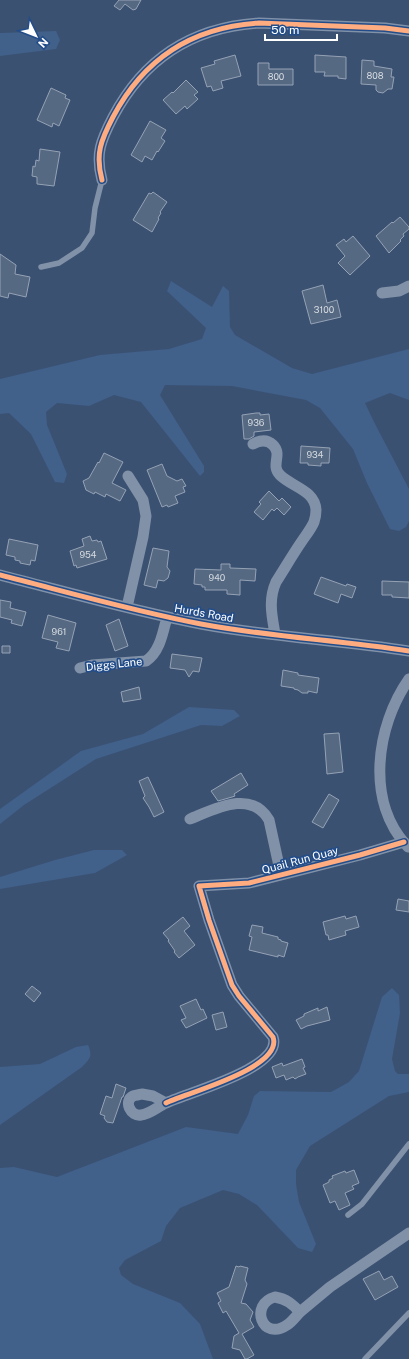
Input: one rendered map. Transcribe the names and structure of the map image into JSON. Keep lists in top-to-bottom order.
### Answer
{
  "streets": {
    "street": ["Hurds Road", "Diggs Lane", "Quail Run Quay"]
  },
  "crossings": [
    ["Hurds Road", "Diggs Lane"]
  ],
  "house_numbers": [
    "808",
    "800",
    "3100",
    "936",
    "934",
    "954",
    "940",
    "961"
  ],
  "scale_bar": "50 m",
  "north": "bottom right"
}
